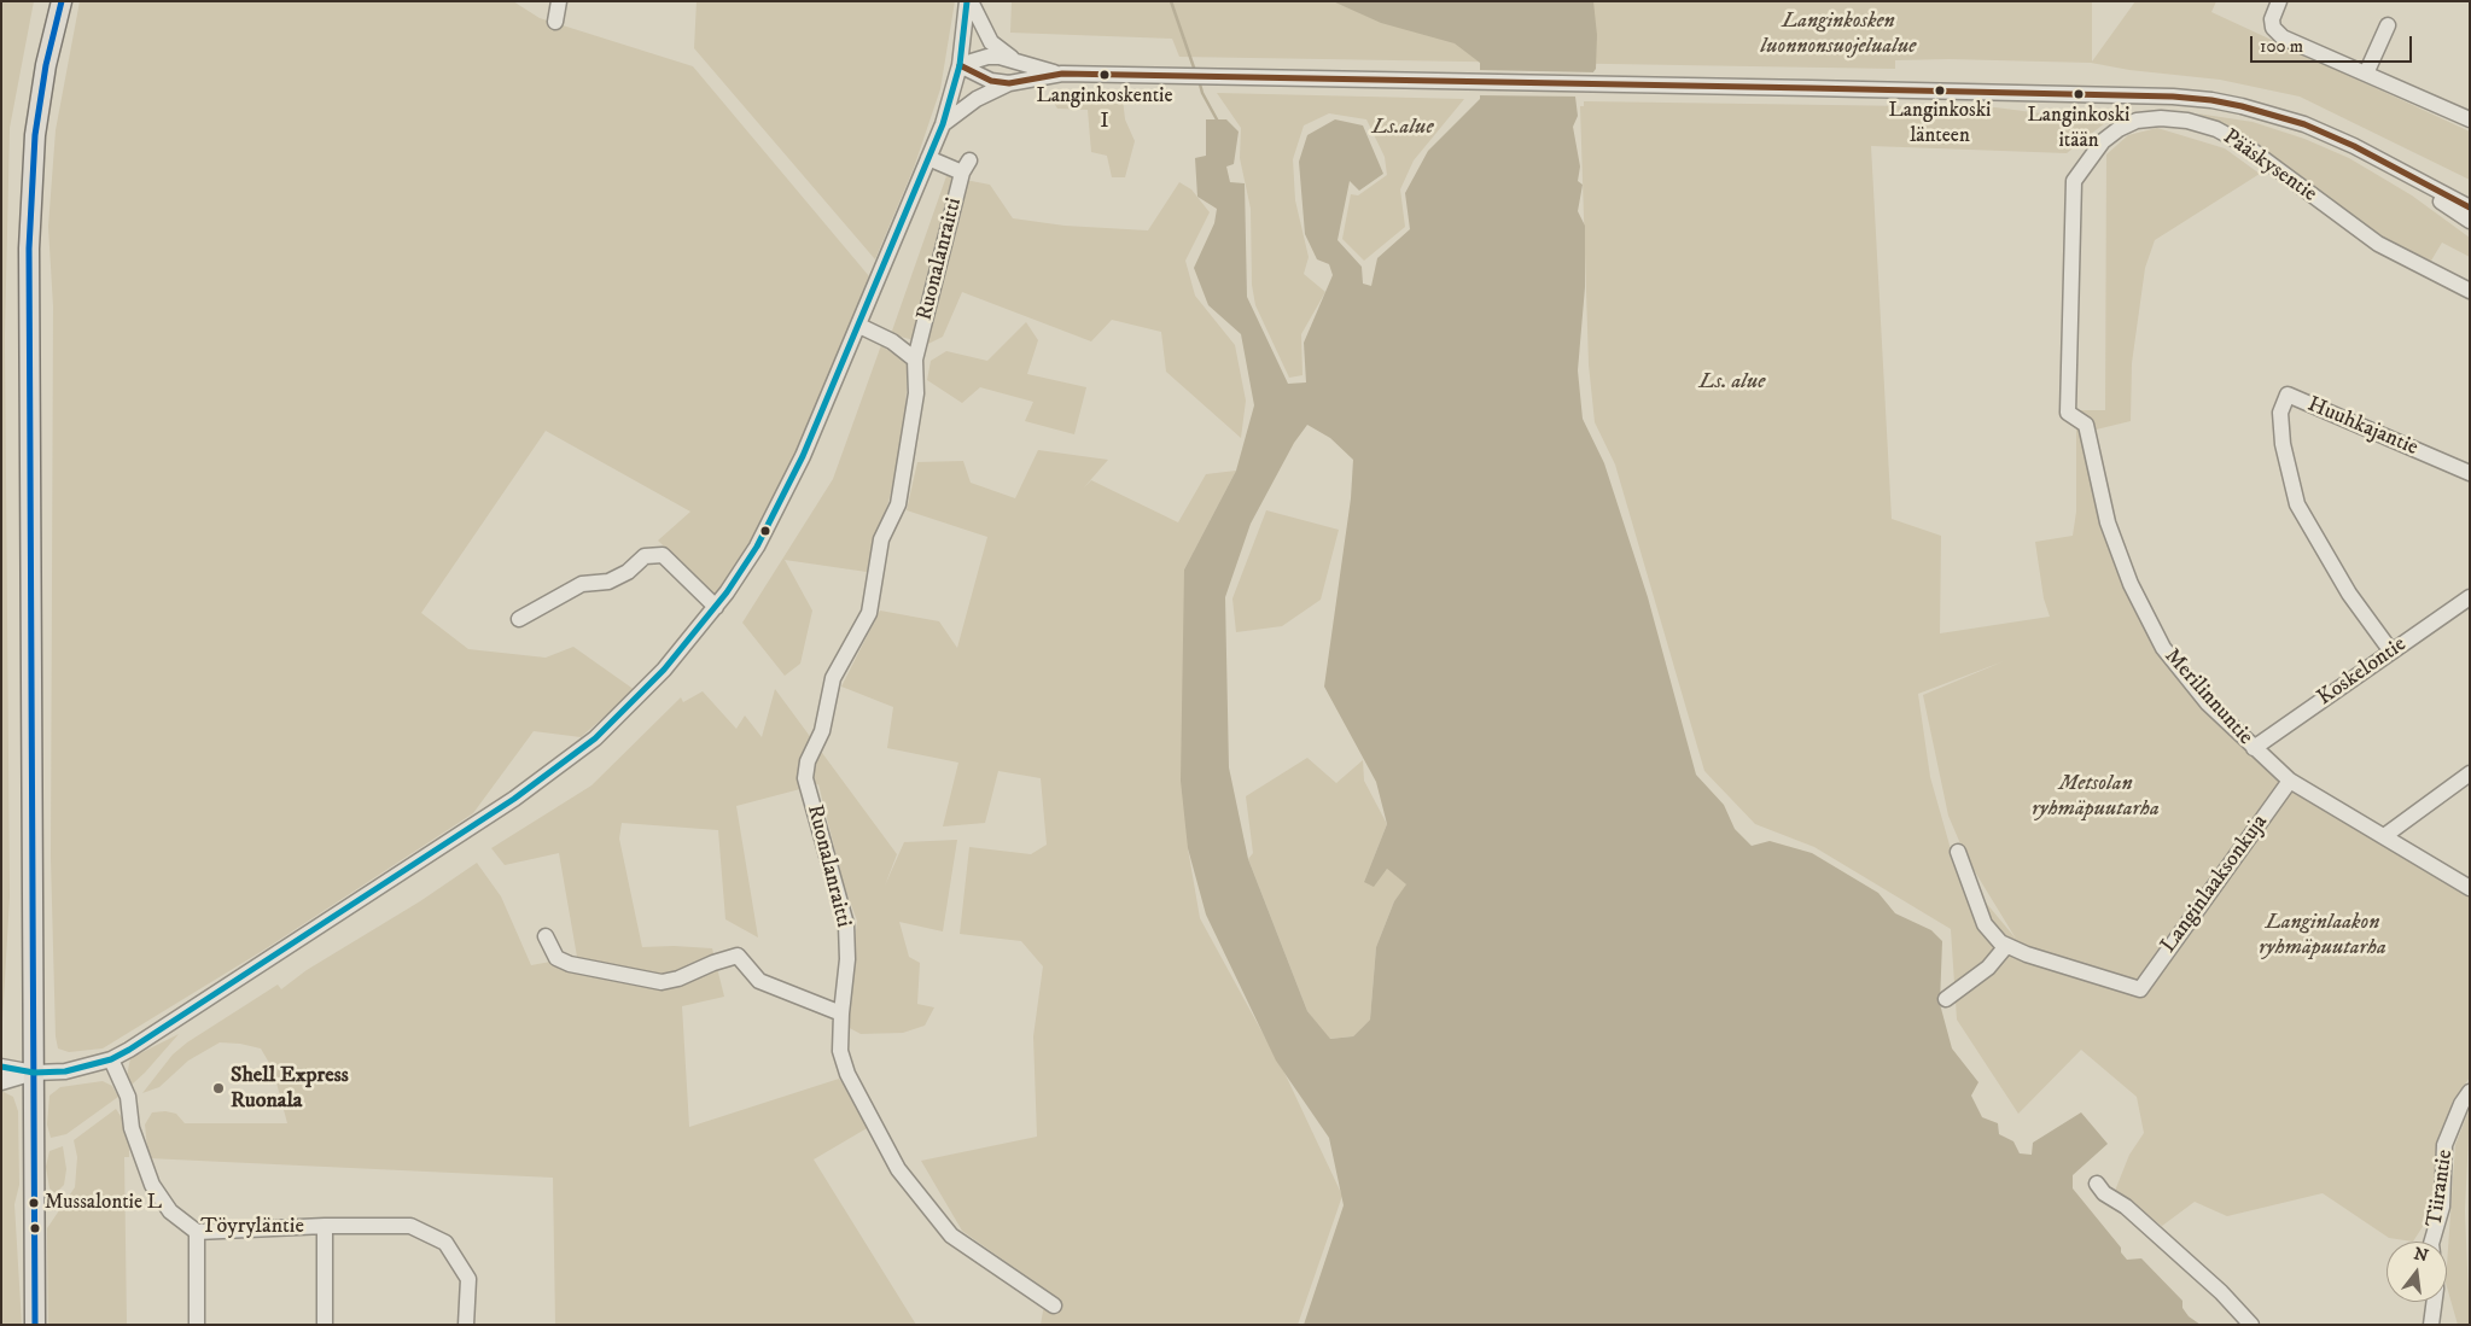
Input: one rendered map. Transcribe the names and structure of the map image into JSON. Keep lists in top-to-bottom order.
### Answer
{
  "streets": {
    "street": [
      "Pääskysentie",
      "Ruonalanraitti",
      "Huuhkajantie",
      "Koskelontie",
      "Merilinnuntie",
      "Langinlaaksonkuja",
      "Tiirantie",
      "Töyryläntie"
    ]
  },
  "crossings": [
    ["Pääskysentie", "Merilinnuntie"],
    ["Huuhkajantie", "Koskelontie"],
    ["Koskelontie", "Merilinnuntie"],
    ["Merilinnuntie", "Langinlaaksonkuja"]
  ],
  "parks": [
    "Langinkosken luonnonsuojelualue",
    "Ls.alue",
    "Ls. alue",
    "Metsolan ryhmäpuutarha",
    "Langinlaakon ryhmäpuutarha"
  ],
  "places": [
    "Langinkoskentie I",
    "Langinkoski länteen",
    "Langinkoski itään",
    "Shell Express Ruonala",
    "Mussalontie L"
  ],
  "scale_bar": "100 m",
  "north": "top"
}
